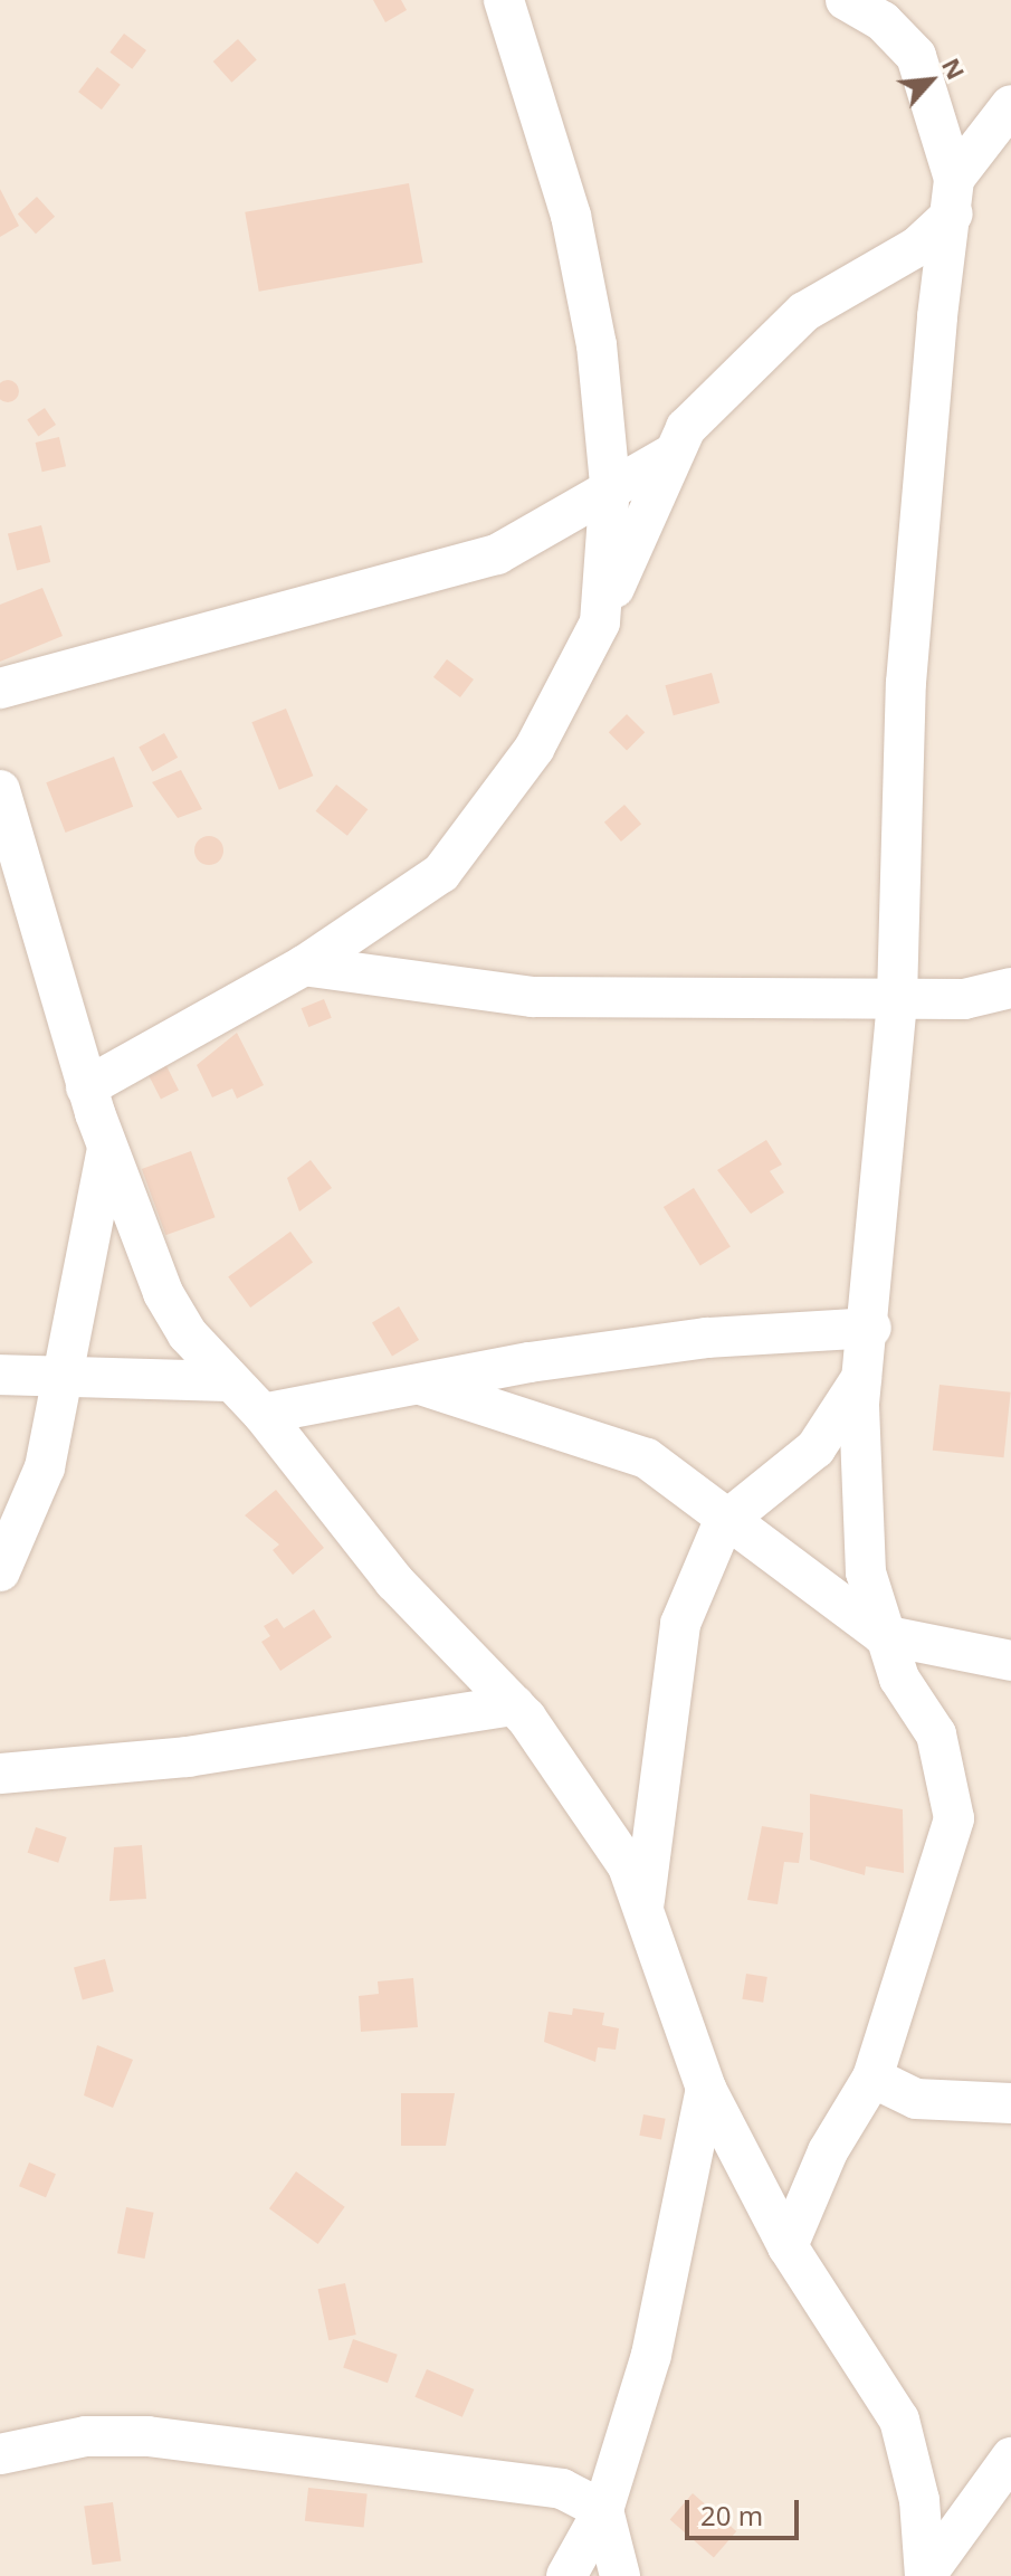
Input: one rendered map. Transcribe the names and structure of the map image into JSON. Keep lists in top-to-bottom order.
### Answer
{
  "scale_bar": "20 m",
  "north": "top right"
}
